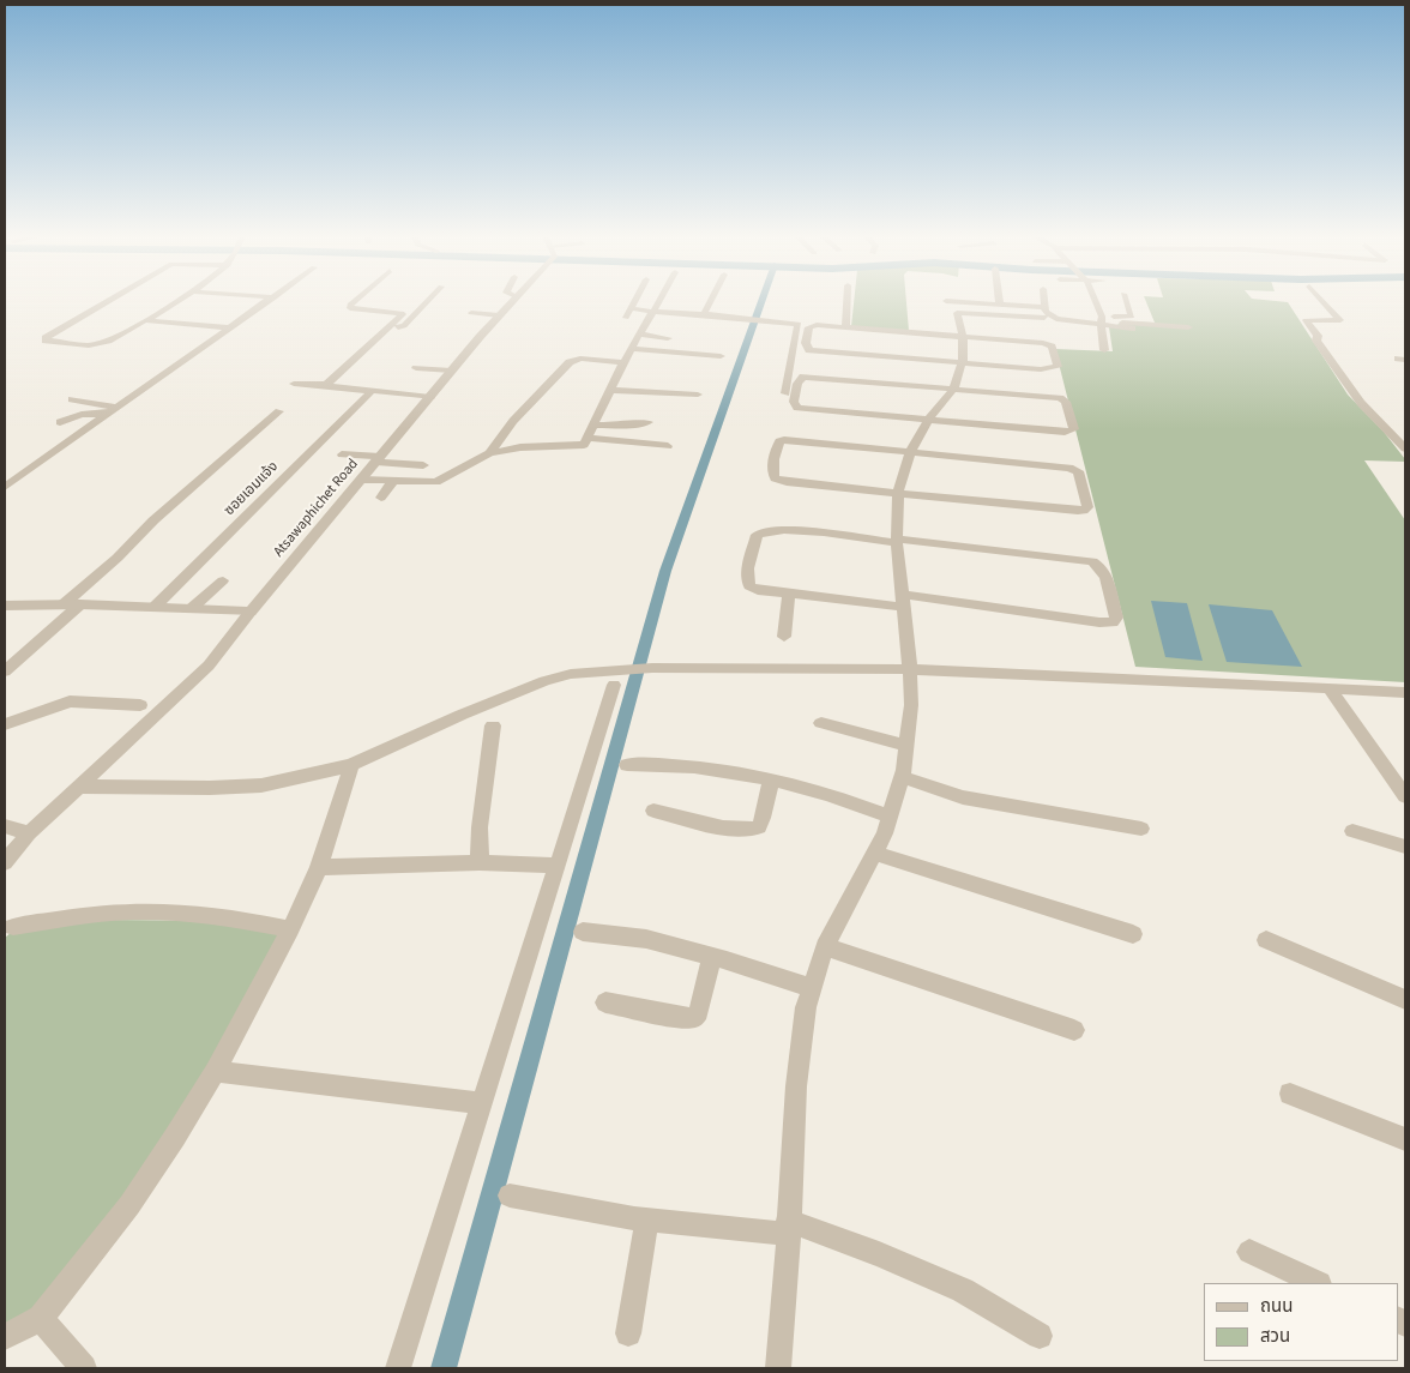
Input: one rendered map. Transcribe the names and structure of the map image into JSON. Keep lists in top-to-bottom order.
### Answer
{
  "streets": {
    "street": ["ซอยเอมแจ้ง", "Atsawaphichet Road"]
  },
  "legend": ["ถนน", "สวน"]
}
